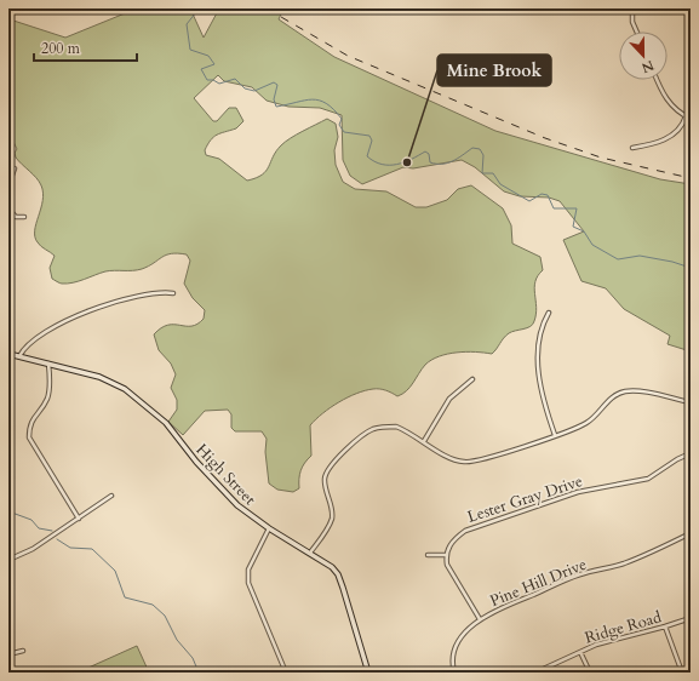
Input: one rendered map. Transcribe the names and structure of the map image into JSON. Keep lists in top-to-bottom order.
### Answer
{
  "streets": {
    "street": [
      "High Street",
      "Lester Gray Drive",
      "Pine Hill Drive",
      "Ridge Road"
    ]
  },
  "places": ["Mine Brook"],
  "scale_bar": "200 m",
  "north": "bottom"
}
